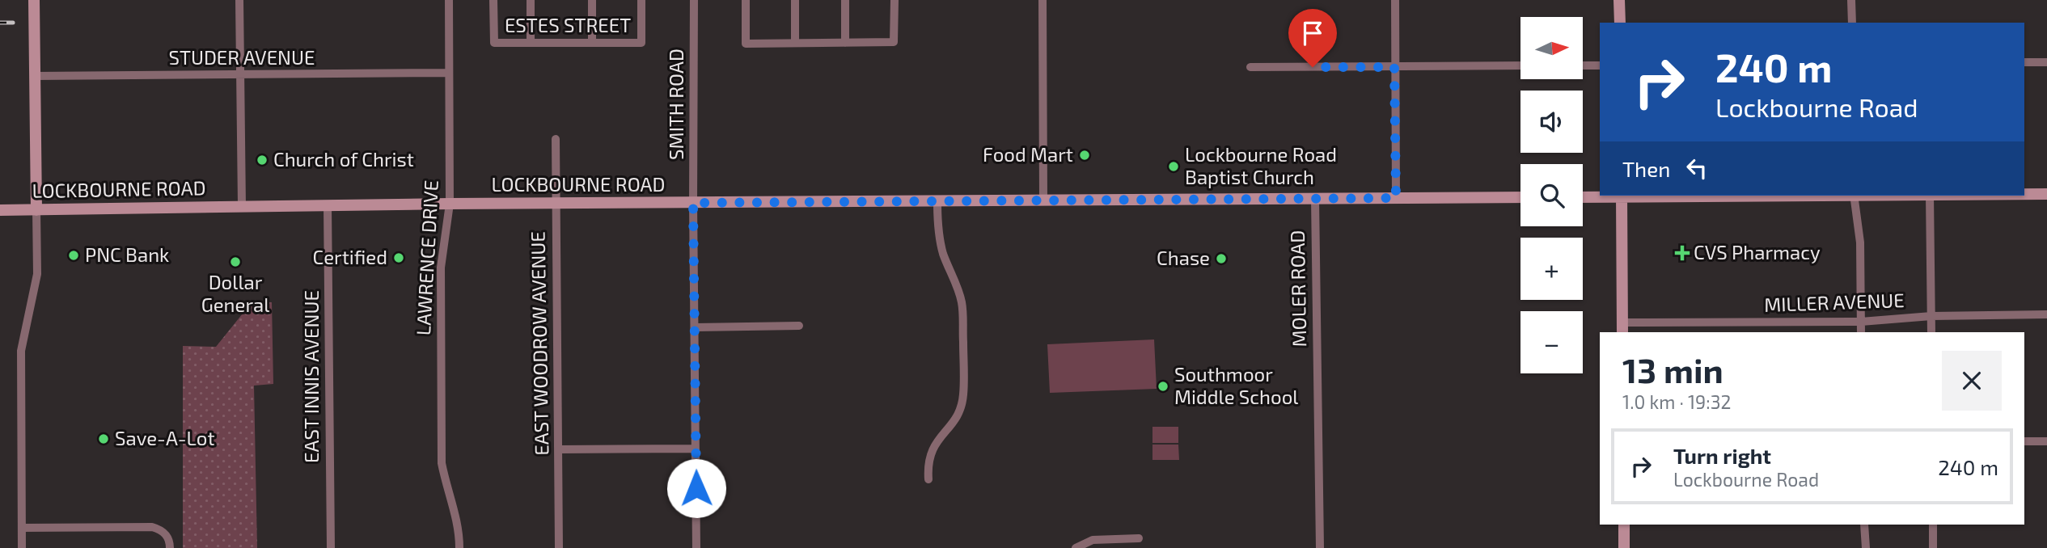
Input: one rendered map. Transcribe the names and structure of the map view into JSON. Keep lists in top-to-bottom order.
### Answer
{
  "streets": {
    "main road": ["LOCKBOURNE ROAD"],
    "street": [
      "ESTES STREET",
      "STUDER AVENUE",
      "SMITH ROAD",
      "LAWRENCE DRIVE",
      "MOLER ROAD",
      "MILLER AVENUE",
      "EAST WOODROW AVENUE",
      "EAST INNIS AVENUE"
    ]
  },
  "crossings": [
    ["STUDER AVENUE", "LAWRENCE DRIVE"],
    ["SMITH ROAD", "LOCKBOURNE ROAD"],
    ["LOCKBOURNE ROAD", "LAWRENCE DRIVE"],
    ["LOCKBOURNE ROAD", "MOLER ROAD"],
    ["LOCKBOURNE ROAD", "EAST WOODROW AVENUE"],
    ["LOCKBOURNE ROAD", "EAST INNIS AVENUE"]
  ],
  "places": {
    "other": [
      "Food Mart",
      "Church of Christ",
      "Lockbourne Road Baptist Church",
      "PNC Bank",
      "Certified",
      "Chase",
      "Dollar General",
      "Southmoor Middle School",
      "Save-A-Lot"
    ],
    "health": ["CVS Pharmacy"]
  },
  "north": "right",
  "page": {
    "map_buttons": ["+", "−"],
    "turn": ["240 m", "Lockbourne Road"],
    "then": "Then",
    "heading": ["13 min", "1.0 km · 19:32"],
    "list": [
      {
        "name": "Turn right",
        "note": "Lockbourne Road",
        "value": "240 m"
      }
    ]
  }
}
